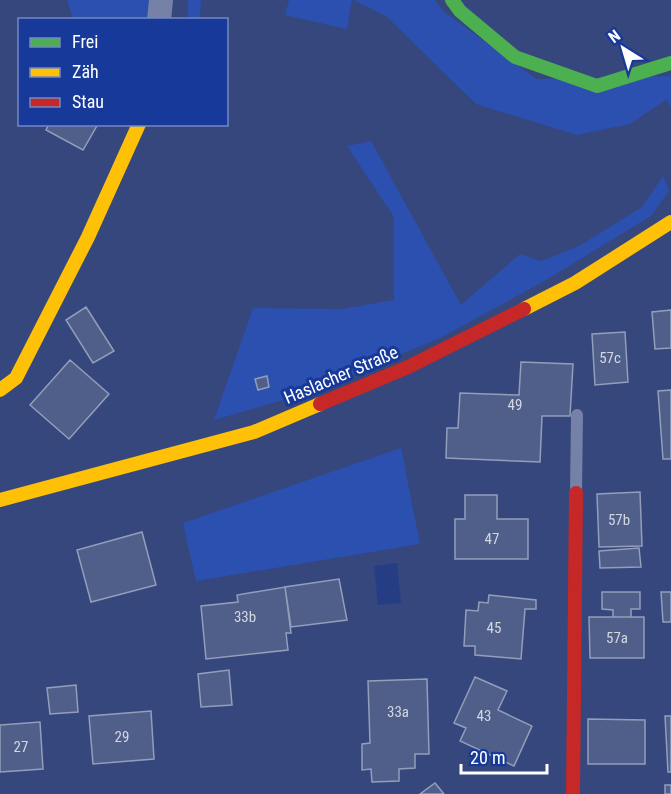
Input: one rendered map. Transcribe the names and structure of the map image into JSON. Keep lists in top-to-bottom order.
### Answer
{
  "streets": {
    "street": ["Haslacher Straße"]
  },
  "house_numbers": [
    "57c",
    "49",
    "57b",
    "47",
    "33b",
    "45",
    "57a",
    "33a",
    "43",
    "29",
    "27"
  ],
  "legend": ["Frei", "Zäh", "Stau"],
  "scale_bar": "20 m",
  "north": "top left"
}
